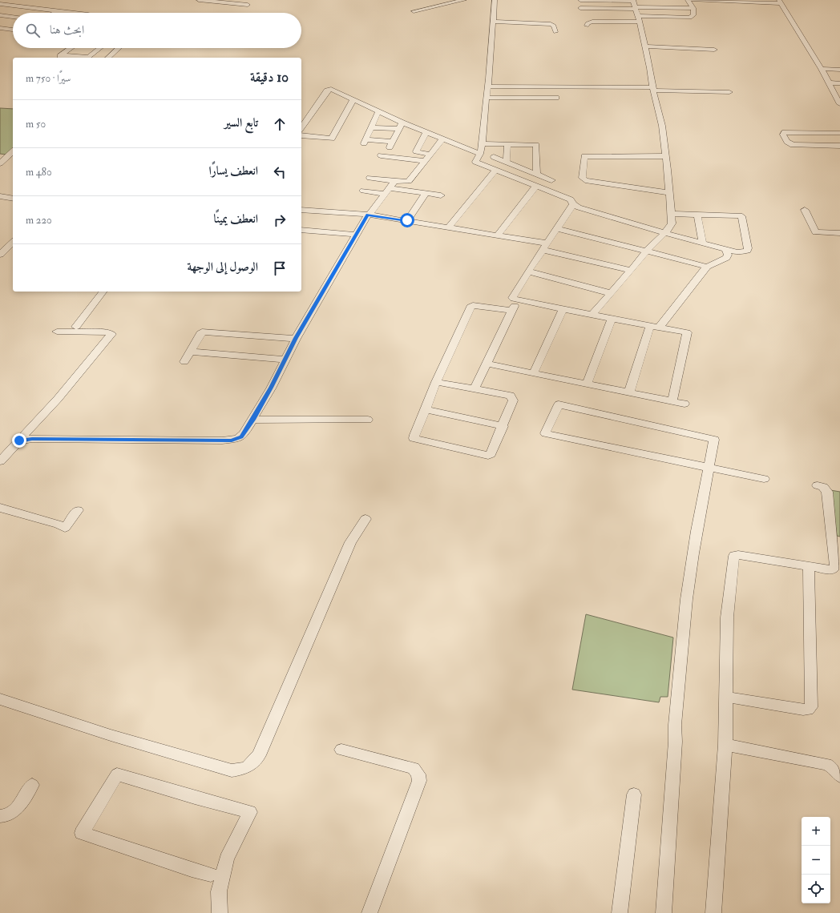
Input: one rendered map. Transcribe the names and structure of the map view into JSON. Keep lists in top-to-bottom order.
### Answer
{
  "page": {
    "search": "ابحث هنا",
    "heading": ["10 دقيقة", "سيرًا · 750 m"],
    "list": [
      ["تابع السير", "50 m"],
      ["انعطف يسارًا", "480 m"],
      ["انعطف يمينًا", "220 m"],
      "الوصول إلى الوجهة"
    ],
    "map_buttons": ["+", "−"]
  }
}
